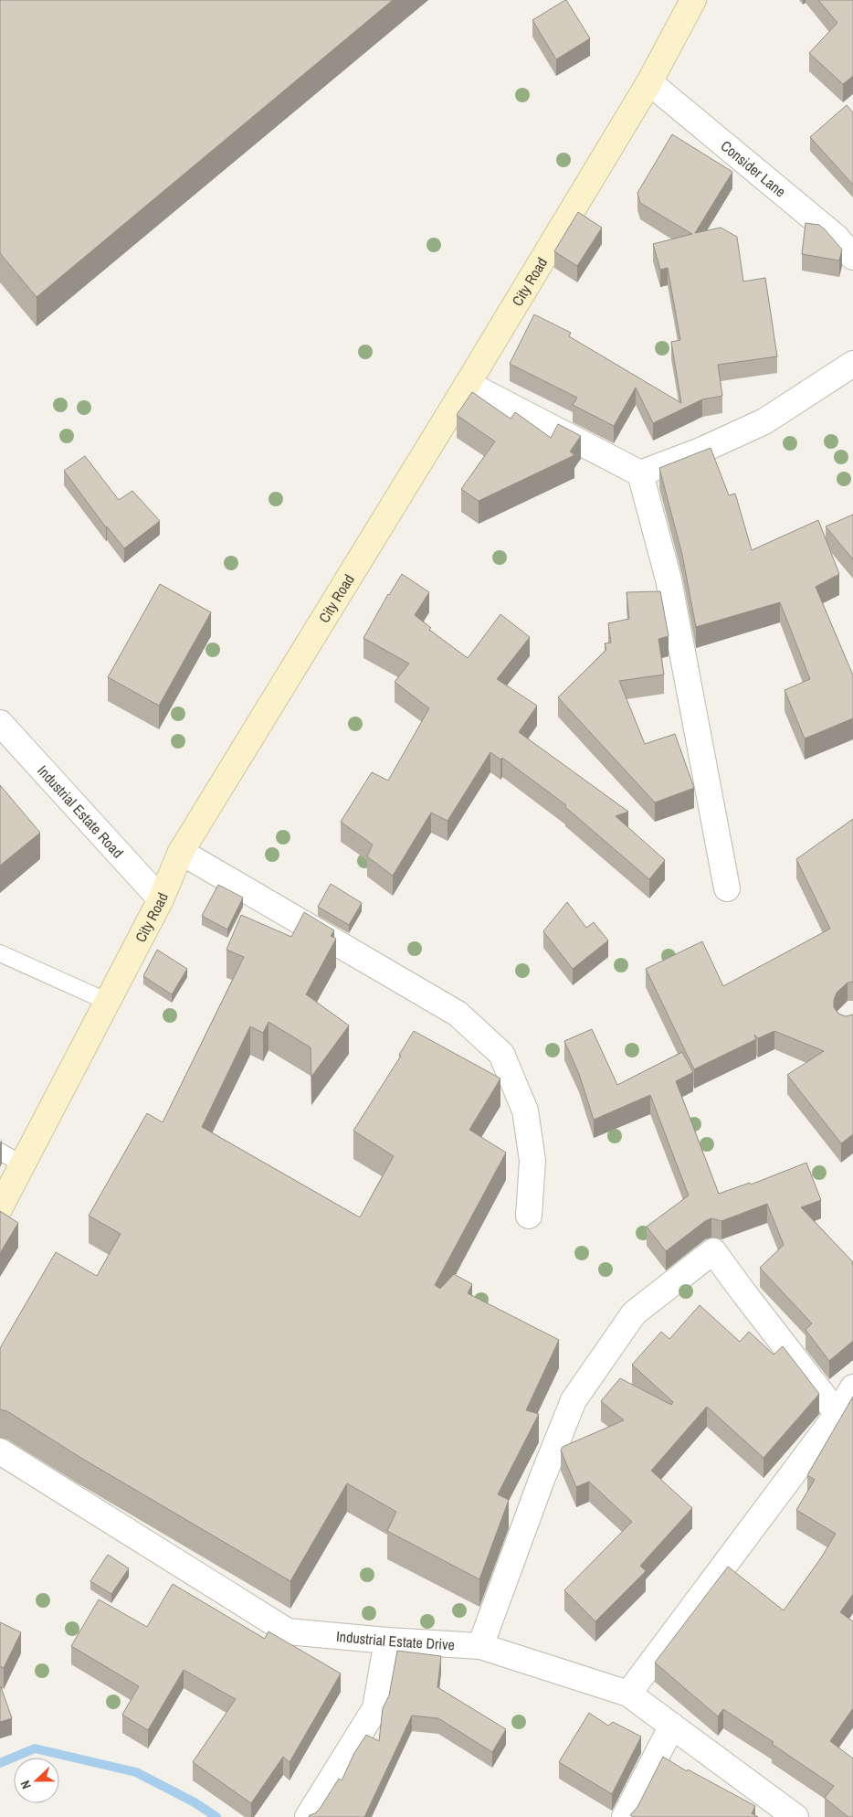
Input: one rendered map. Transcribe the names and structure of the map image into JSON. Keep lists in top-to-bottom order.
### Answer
{
  "streets": {
    "main road": ["City Road"],
    "street": ["Consider Lane", "Industrial Estate Road", "Industrial Estate Drive"]
  },
  "crossings": [
    ["Consider Lane", "City Road"],
    ["City Road", "Industrial Estate Road"]
  ],
  "north": "left"
}
